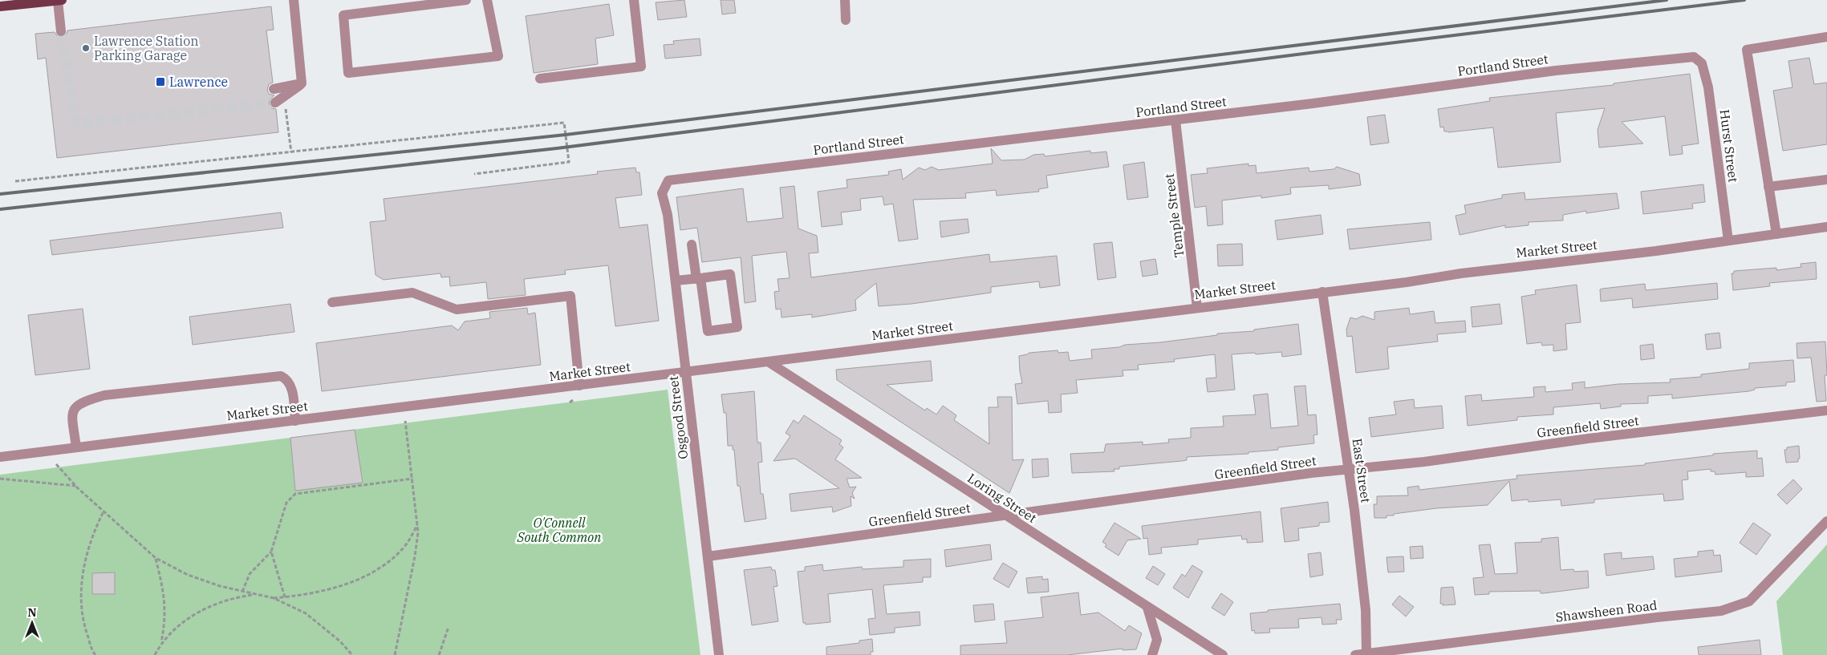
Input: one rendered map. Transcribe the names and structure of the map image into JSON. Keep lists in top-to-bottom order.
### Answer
{
  "streets": {
    "street": [
      "Portland Street",
      "Hurst Street",
      "Temple Street",
      "Market Street",
      "Osgood Street",
      "Greenfield Street",
      "East Street",
      "Loring Street",
      "Shawsheen Road"
    ]
  },
  "crossings": [
    ["Portland Street", "Hurst Street"],
    ["Portland Street", "Temple Street"],
    ["Portland Street", "Osgood Street"],
    ["Hurst Street", "Market Street"],
    ["Temple Street", "Market Street"],
    ["Market Street", "Osgood Street"],
    ["Market Street", "East Street"],
    ["Market Street", "Loring Street"],
    ["Osgood Street", "Greenfield Street"],
    ["Greenfield Street", "East Street"],
    ["Greenfield Street", "Loring Street"],
    ["East Street", "Shawsheen Road"]
  ],
  "parks": ["O'Connell South Common"],
  "places": {
    "other": ["Lawrence Station Parking Garage"],
    "transit": ["Lawrence"]
  },
  "north": "top"
}
